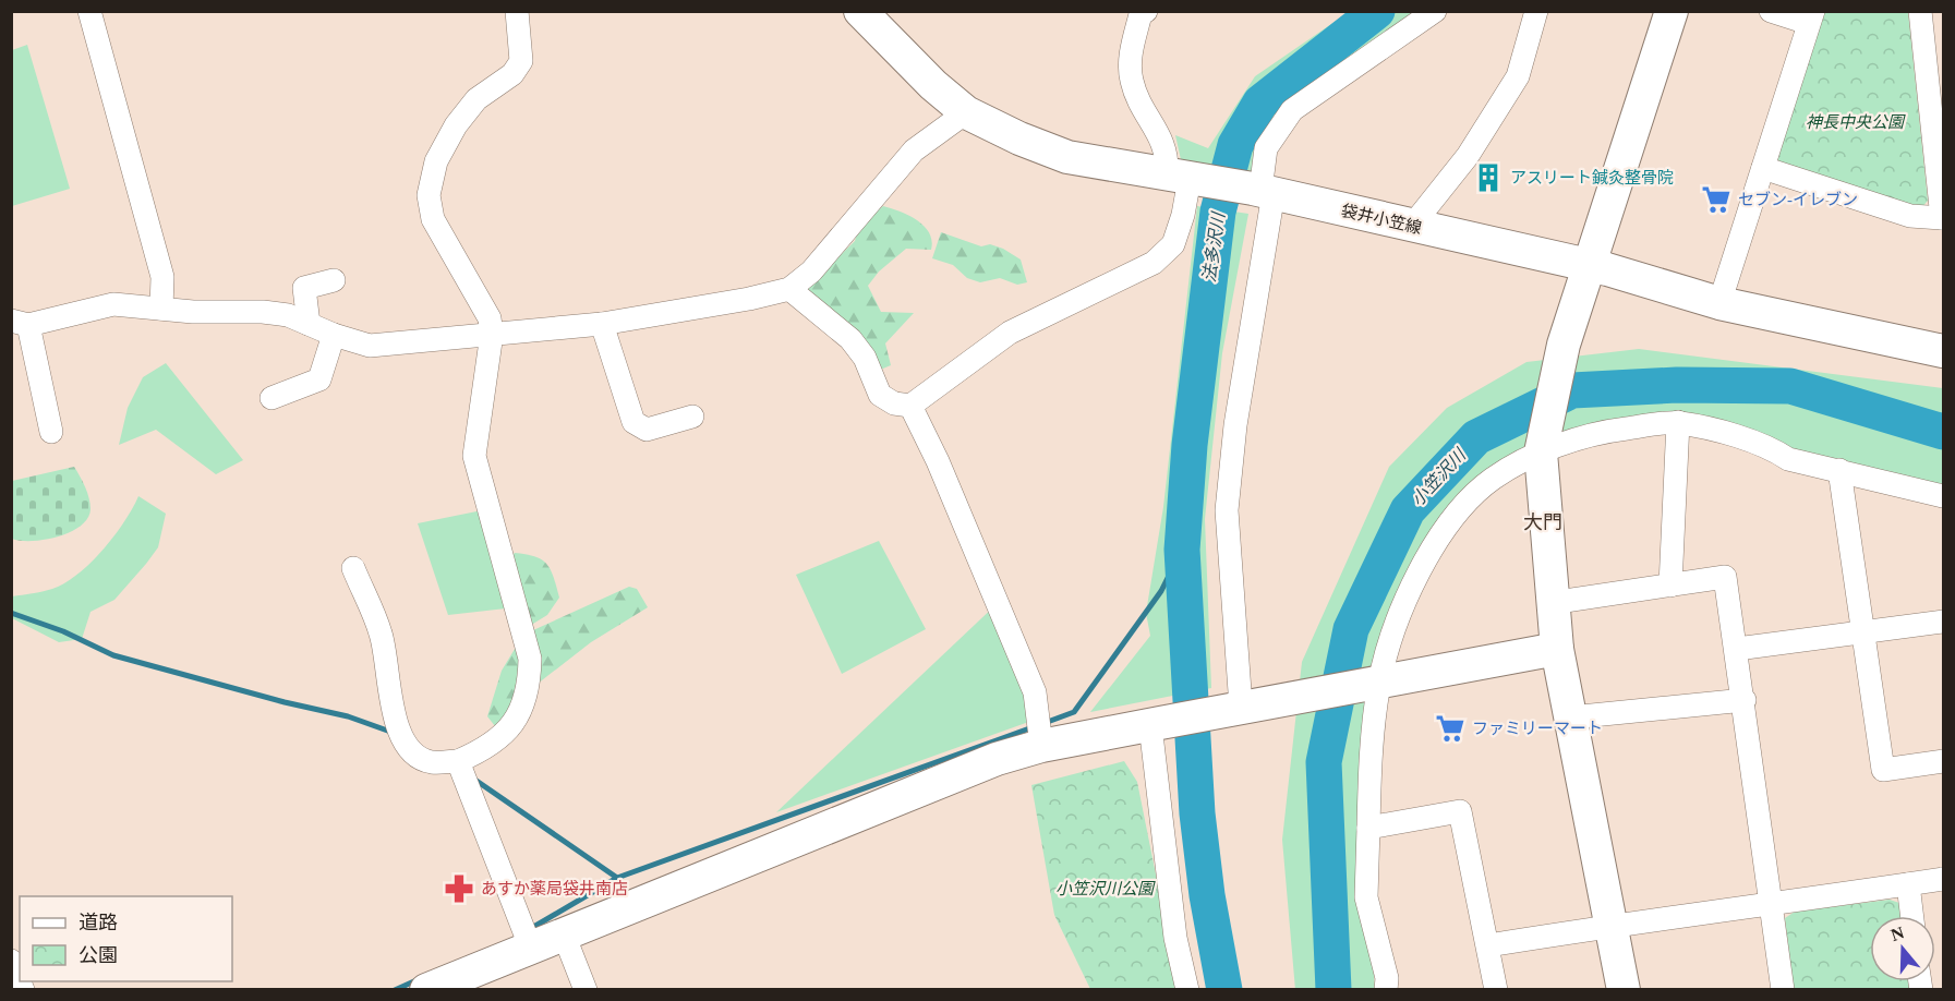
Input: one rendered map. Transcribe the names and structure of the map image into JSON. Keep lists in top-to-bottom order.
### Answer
{
  "streets": {
    "street": ["袋井小笠線"]
  },
  "districts": ["大門"],
  "water": ["法多沢川", "小笠沢川"],
  "parks": ["神長中央公園", "小笠沢川公園"],
  "places": {
    "building": ["アスリート鍼灸整骨院"],
    "supermarket": ["セブン-イレブン", "ファミリーマート"],
    "pharmacy": ["あすか薬局袋井南店"]
  },
  "legend": ["道路", "公園"],
  "north": "top"
}
